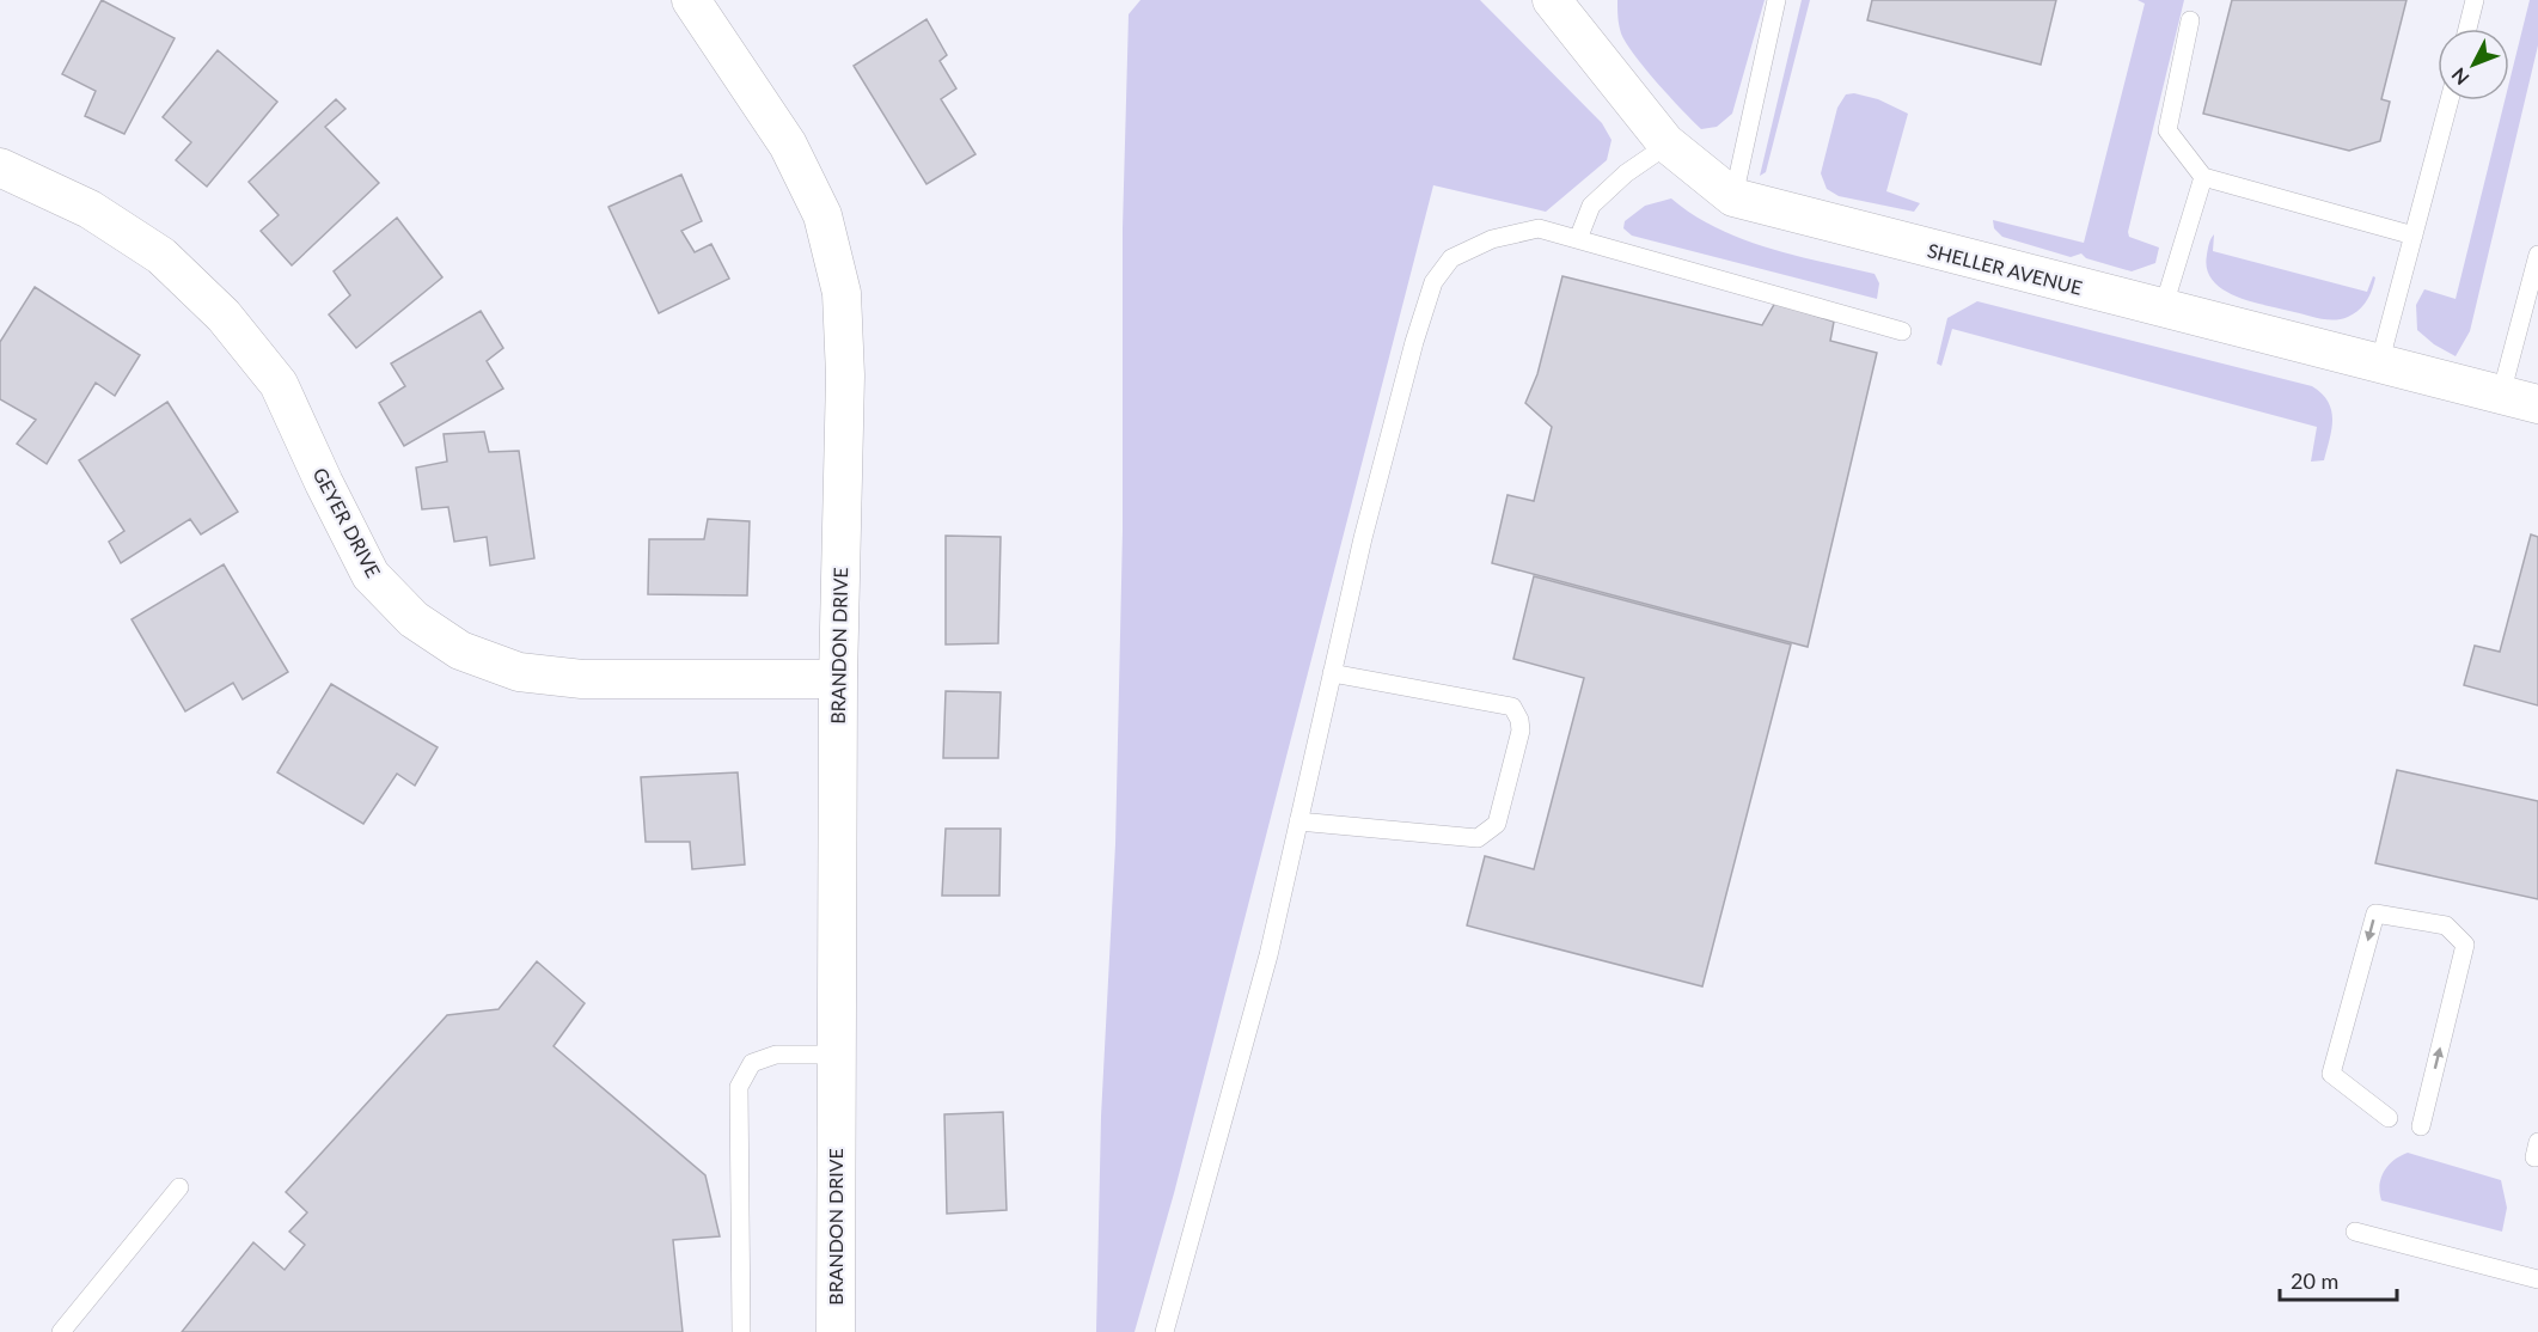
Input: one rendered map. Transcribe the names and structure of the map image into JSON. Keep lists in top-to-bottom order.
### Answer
{
  "streets": {
    "street": ["SHELLER AVENUE", "GEYER DRIVE", "BRANDON DRIVE"]
  },
  "crossings": [
    ["GEYER DRIVE", "BRANDON DRIVE"]
  ],
  "scale_bar": "20 m",
  "north": "bottom left"
}
